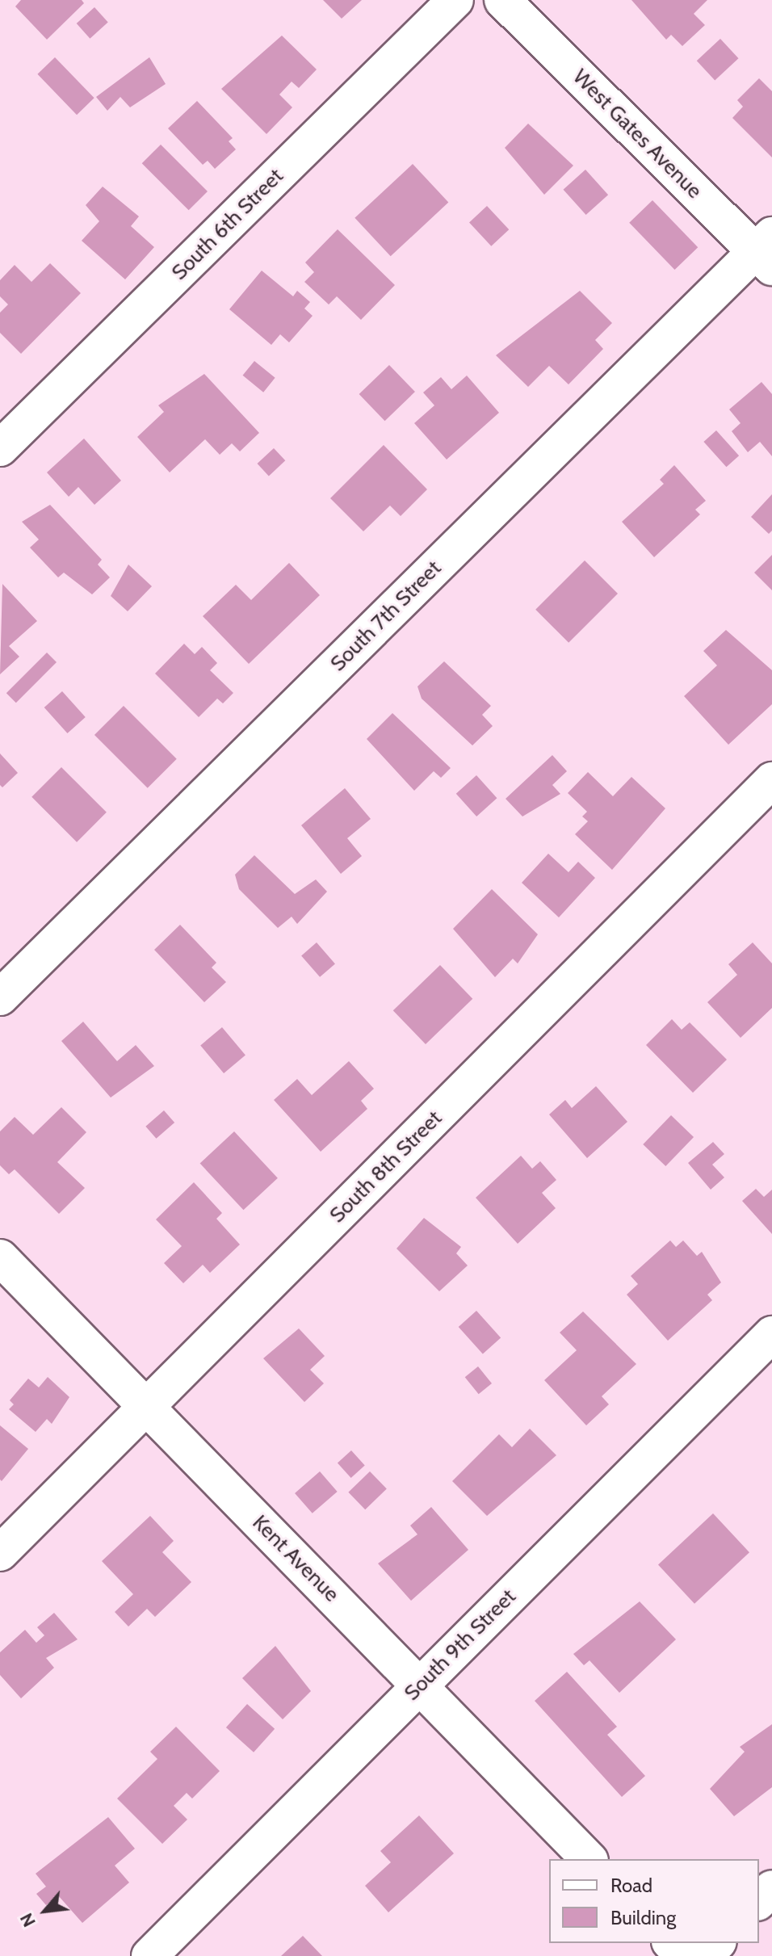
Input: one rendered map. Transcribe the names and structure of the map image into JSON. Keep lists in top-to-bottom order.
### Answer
{
  "streets": {
    "street": [
      "West Gates Avenue",
      "South 6th Street",
      "South 7th Street",
      "South 8th Street",
      "Kent Avenue",
      "South 9th Street"
    ]
  },
  "crossings": [
    ["West Gates Avenue", "South 7th Street"],
    ["South 8th Street", "Kent Avenue"],
    ["Kent Avenue", "South 9th Street"]
  ],
  "legend": ["Road", "Building"],
  "north": "bottom left"
}
